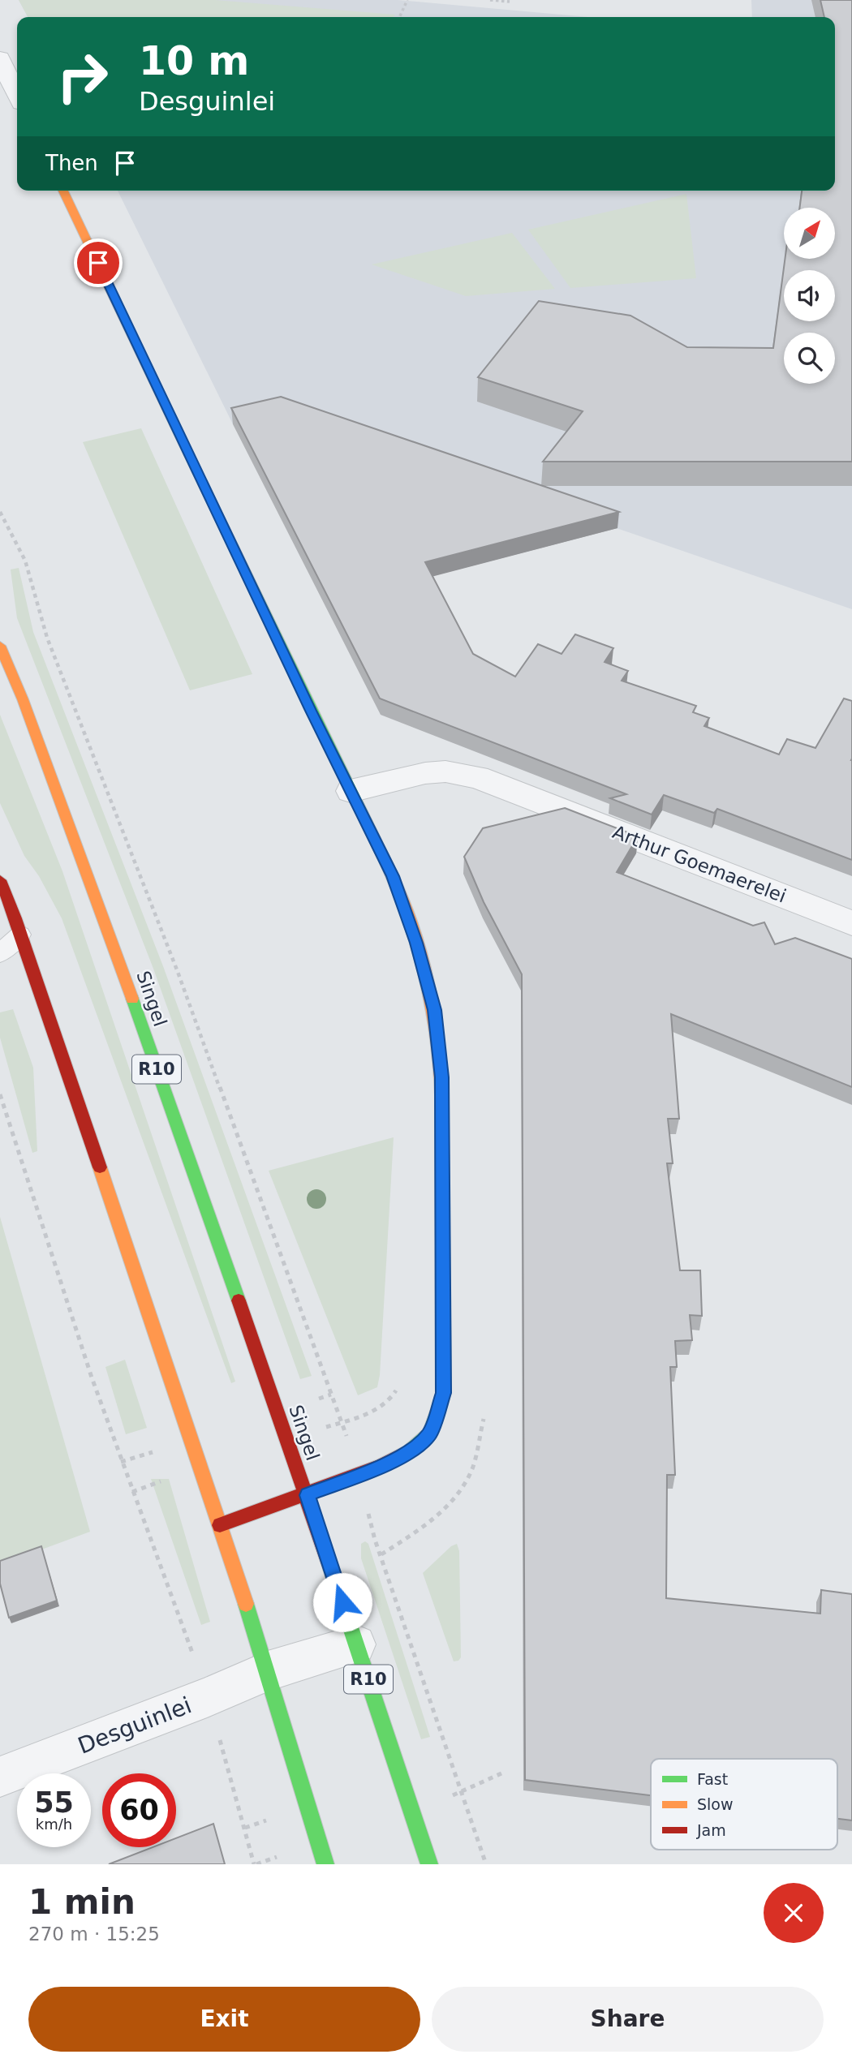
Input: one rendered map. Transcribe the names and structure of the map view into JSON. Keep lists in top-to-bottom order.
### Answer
{
  "streets": {
    "main road": ["Singel", "R10"],
    "street": ["Arthur Goemaerelei", "Desguinlei"]
  },
  "crossings": [
    ["Singel", "R10"],
    ["R10", "Desguinlei"]
  ],
  "legend": ["Fast", "Slow", "Jam"],
  "north": "top right",
  "page": {
    "turn": ["10 m", "Desguinlei"],
    "then": "Then",
    "speed": "55 km/h",
    "limit": "60",
    "heading": ["1 min", "270 m · 15:25"],
    "buttons": ["Exit", "Share"]
  }
}
